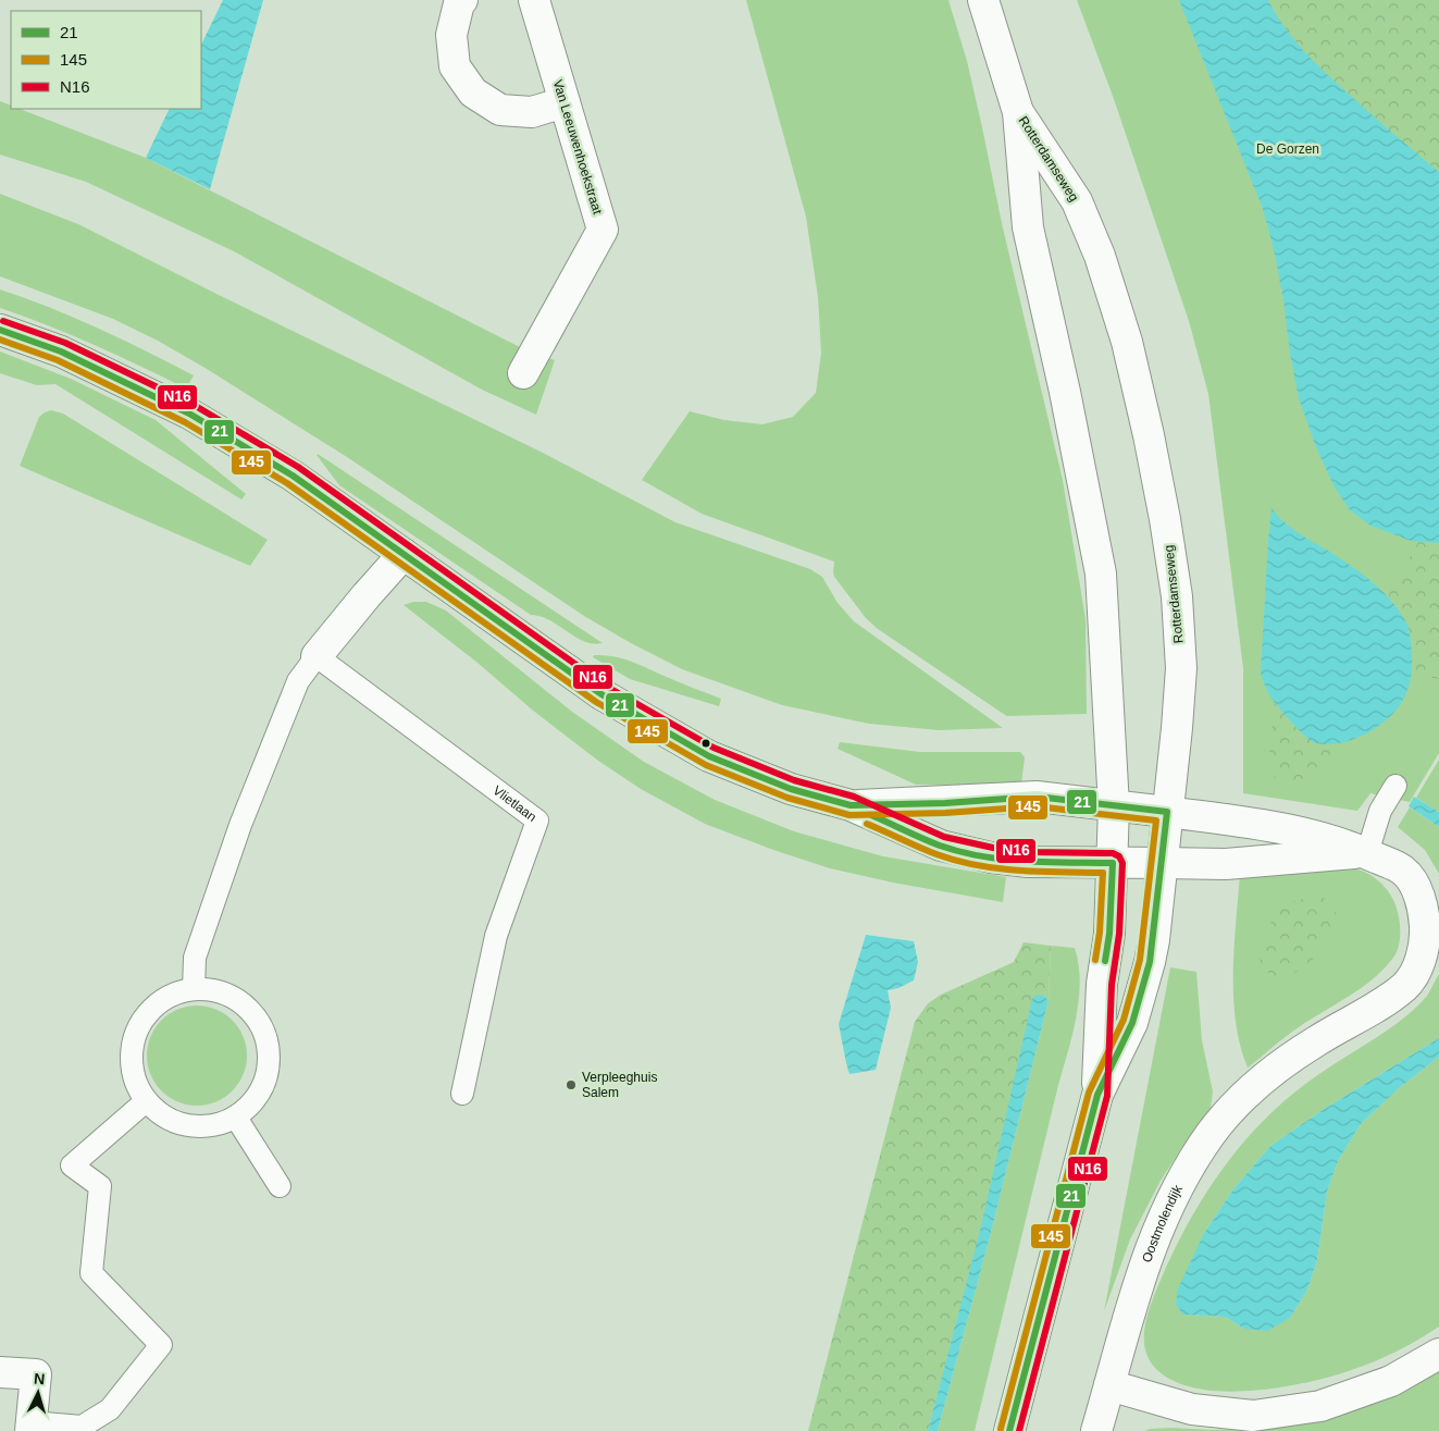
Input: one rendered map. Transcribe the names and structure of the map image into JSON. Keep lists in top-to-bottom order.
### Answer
{
  "streets": {
    "street": ["Van Leeuwenhoekstraat", "Rotterdamseweg", "Oostmolendijk"],
    "lane": ["Vlietlaan"]
  },
  "crossings": [
    ["Rotterdamseweg", "Oostmolendijk"]
  ],
  "parks": ["De Gorzen"],
  "places": ["Verpleeghuis Salem"],
  "lines": ["transit line N16", "transit line 21", "transit line 145"],
  "legend": ["21", "145", "N16"],
  "north": "top"
}
